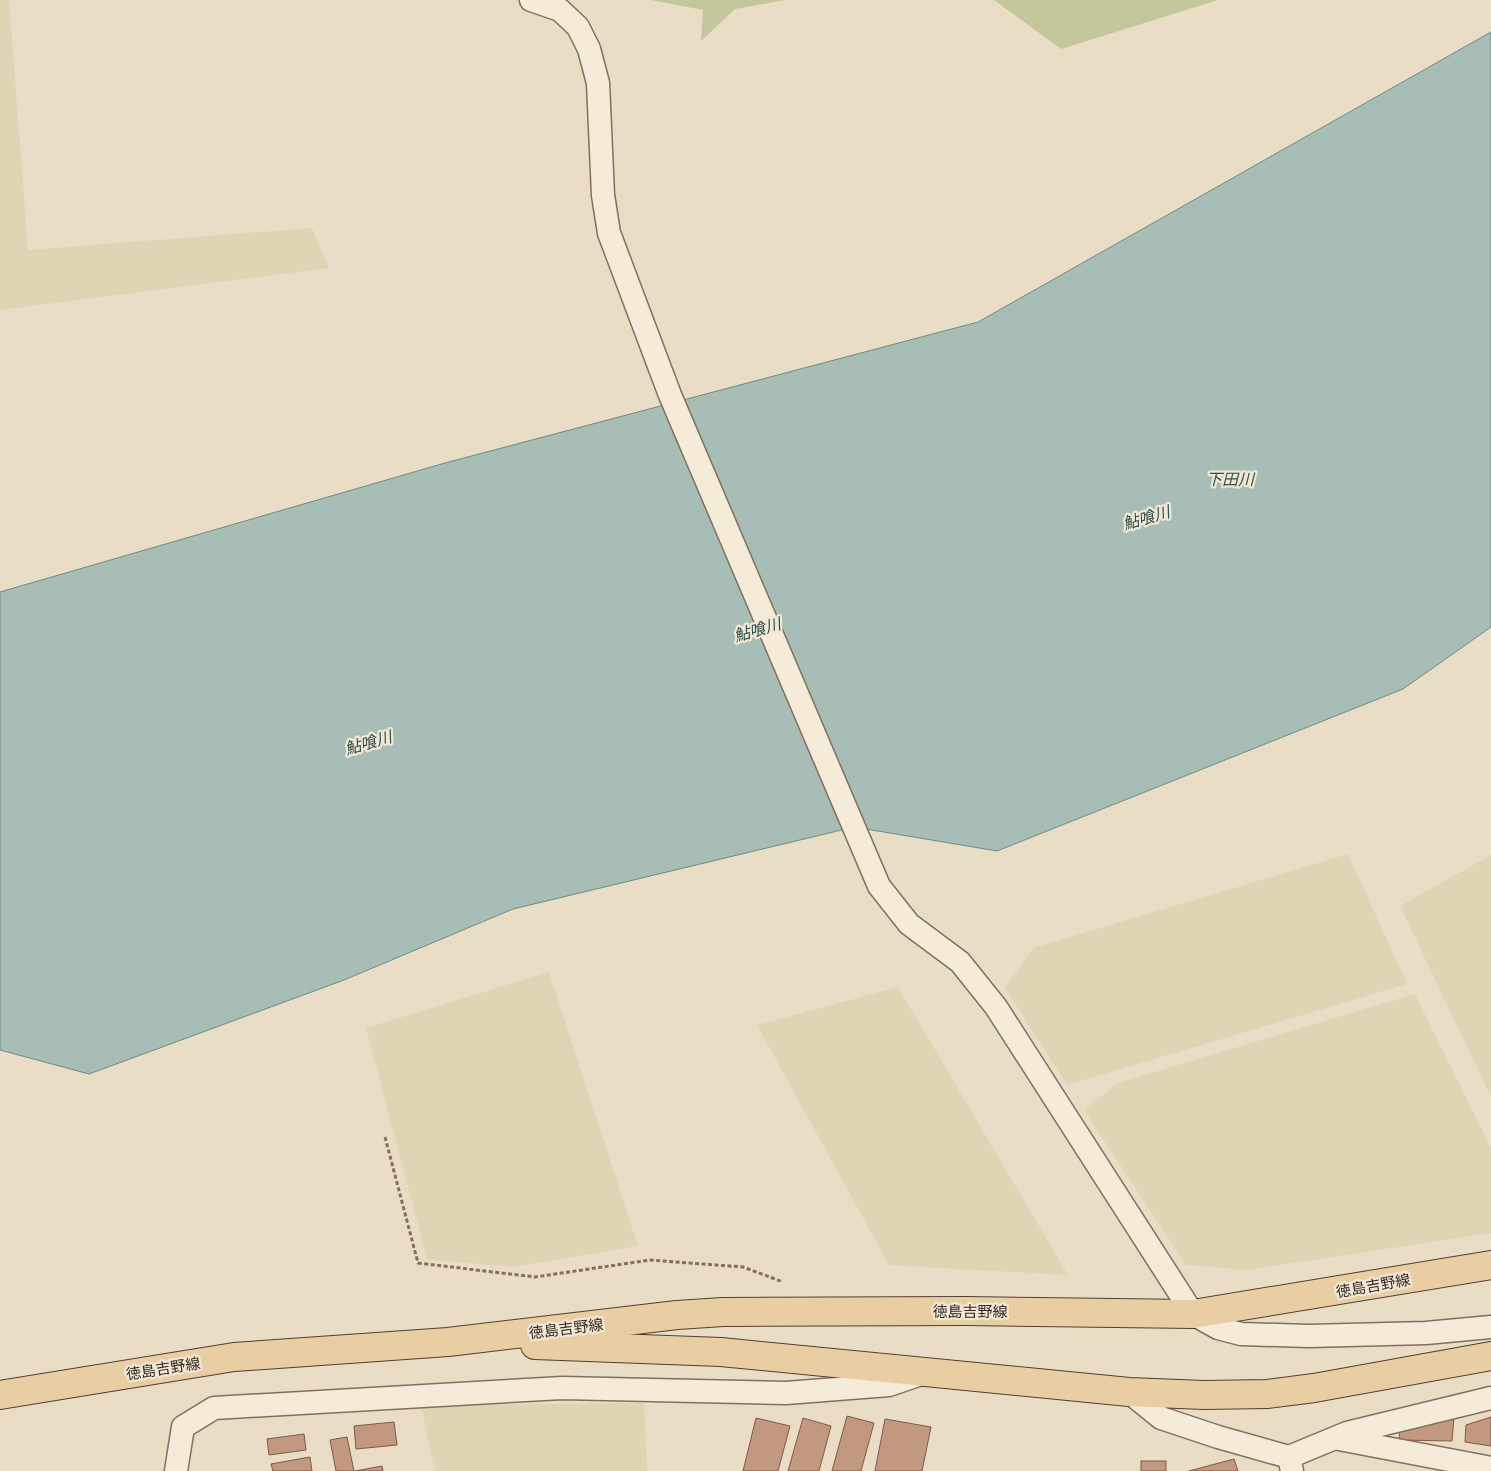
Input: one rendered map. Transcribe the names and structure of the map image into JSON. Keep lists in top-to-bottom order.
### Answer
{
  "streets": {
    "main road": ["徳島吉野線"]
  },
  "water": ["下田川", "鮎喰川"]
}
